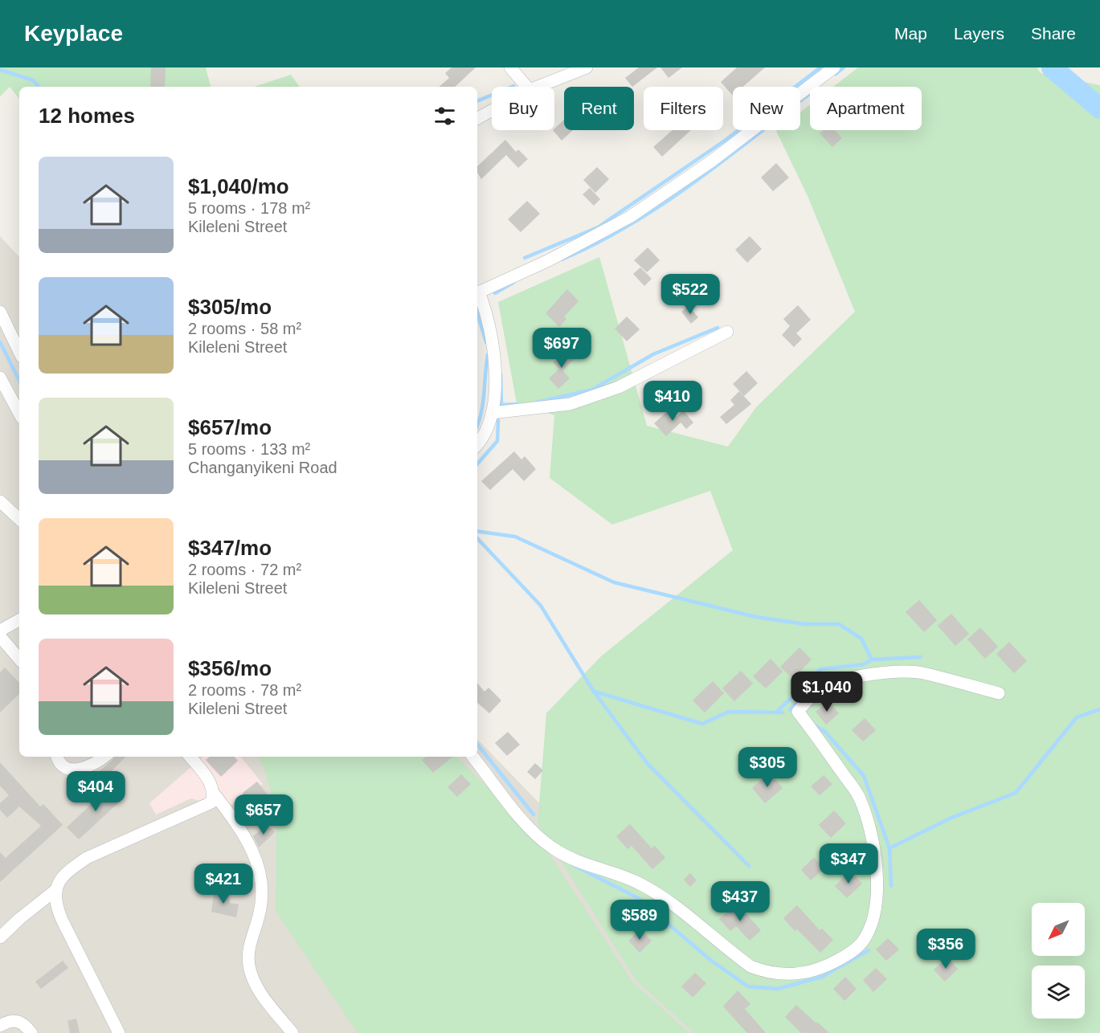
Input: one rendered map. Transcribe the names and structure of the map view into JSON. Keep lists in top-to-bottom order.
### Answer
{
  "north": "bottom left",
  "page": {
    "header": "Keyplace",
    "nav": ["Map", "Layers", "Share"],
    "chip": [
      "Buy",
      "Rent",
      "Filters",
      "New",
      "Apartment"
    ],
    "heading": "12 homes",
    "list": [
      {
        "name": "$1,040/mo",
        "note": "5 rooms · 178 m² · Kileleni Street"
      },
      {
        "name": "$305/mo",
        "note": "2 rooms · 58 m² · Kileleni Street"
      },
      {
        "name": "$657/mo",
        "note": "5 rooms · 133 m² · Changanyikeni Road"
      },
      {
        "name": "$347/mo",
        "note": "2 rooms · 72 m² · Kileleni Street"
      },
      {
        "name": "$356/mo",
        "note": "2 rooms · 78 m² · Kileleni Street"
      }
    ],
    "price": [
      "$522",
      "$697",
      "$410",
      "$1,040",
      "$305",
      "$404",
      "$657",
      "$347",
      "$421",
      "$437",
      "$589",
      "$356"
    ]
  }
}
